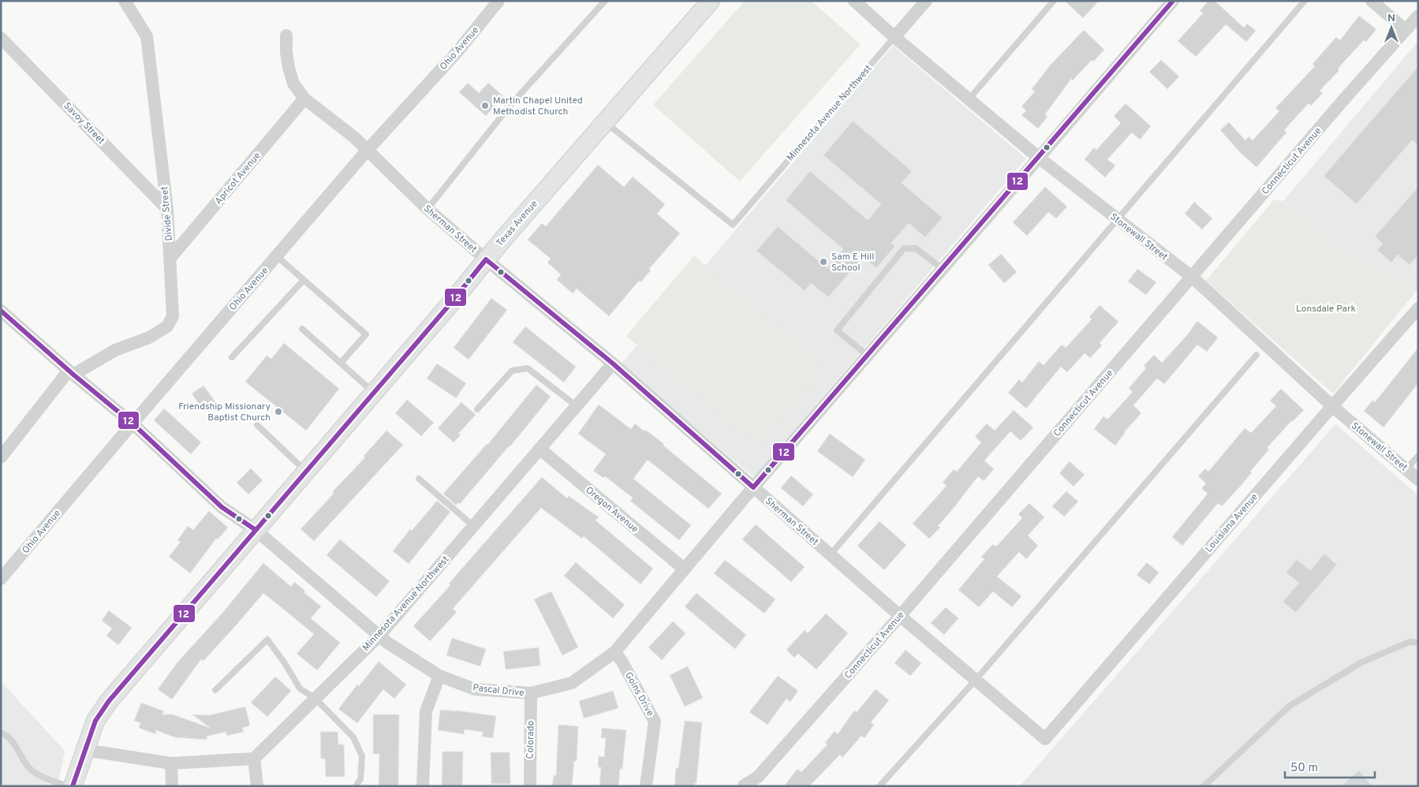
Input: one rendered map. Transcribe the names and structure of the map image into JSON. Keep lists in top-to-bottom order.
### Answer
{
  "streets": {
    "street": [
      "Ohio Avenue",
      "Minnesota Avenue Northwest",
      "Savoy Street",
      "Connecticut Avenue",
      "Apricot Avenue",
      "Divide Street",
      "Texas Avenue",
      "Sherman Street",
      "Stonewall Street",
      "Oregon Avenue",
      "Louisiana Avenue",
      "Pascal Drive",
      "Goins Drive",
      "Colorado"
    ]
  },
  "crossings": [
    ["Ohio Avenue", "Sherman Street"],
    ["Ohio Avenue", "Pascal Drive"],
    ["Minnesota Avenue Northwest", "Texas Avenue"],
    ["Minnesota Avenue Northwest", "Sherman Street"],
    ["Minnesota Avenue Northwest", "Stonewall Street"],
    ["Minnesota Avenue Northwest", "Oregon Avenue"],
    ["Minnesota Avenue Northwest", "Pascal Drive"],
    ["Savoy Street", "Divide Street"],
    ["Connecticut Avenue", "Sherman Street"],
    ["Connecticut Avenue", "Stonewall Street"],
    ["Apricot Avenue", "Divide Street"],
    ["Apricot Avenue", "Sherman Street"],
    ["Divide Street", "Pascal Drive"],
    ["Texas Avenue", "Sherman Street"],
    ["Texas Avenue", "Pascal Drive"],
    ["Sherman Street", "Louisiana Avenue"],
    ["Sherman Street", "Pascal Drive"],
    ["Stonewall Street", "Louisiana Avenue"],
    ["Stonewall Street", "Pascal Drive"],
    ["Oregon Avenue", "Pascal Drive"],
    ["Pascal Drive", "Goins Drive"],
    ["Pascal Drive", "Colorado"]
  ],
  "parks": ["Lonsdale Park"],
  "places": ["Martin Chapel United Methodist Church", "Sam E Hill School", "Friendship Missionary Baptist Church"],
  "lines": ["transit line 12"],
  "scale_bar": "50 m",
  "north": "top"
}
